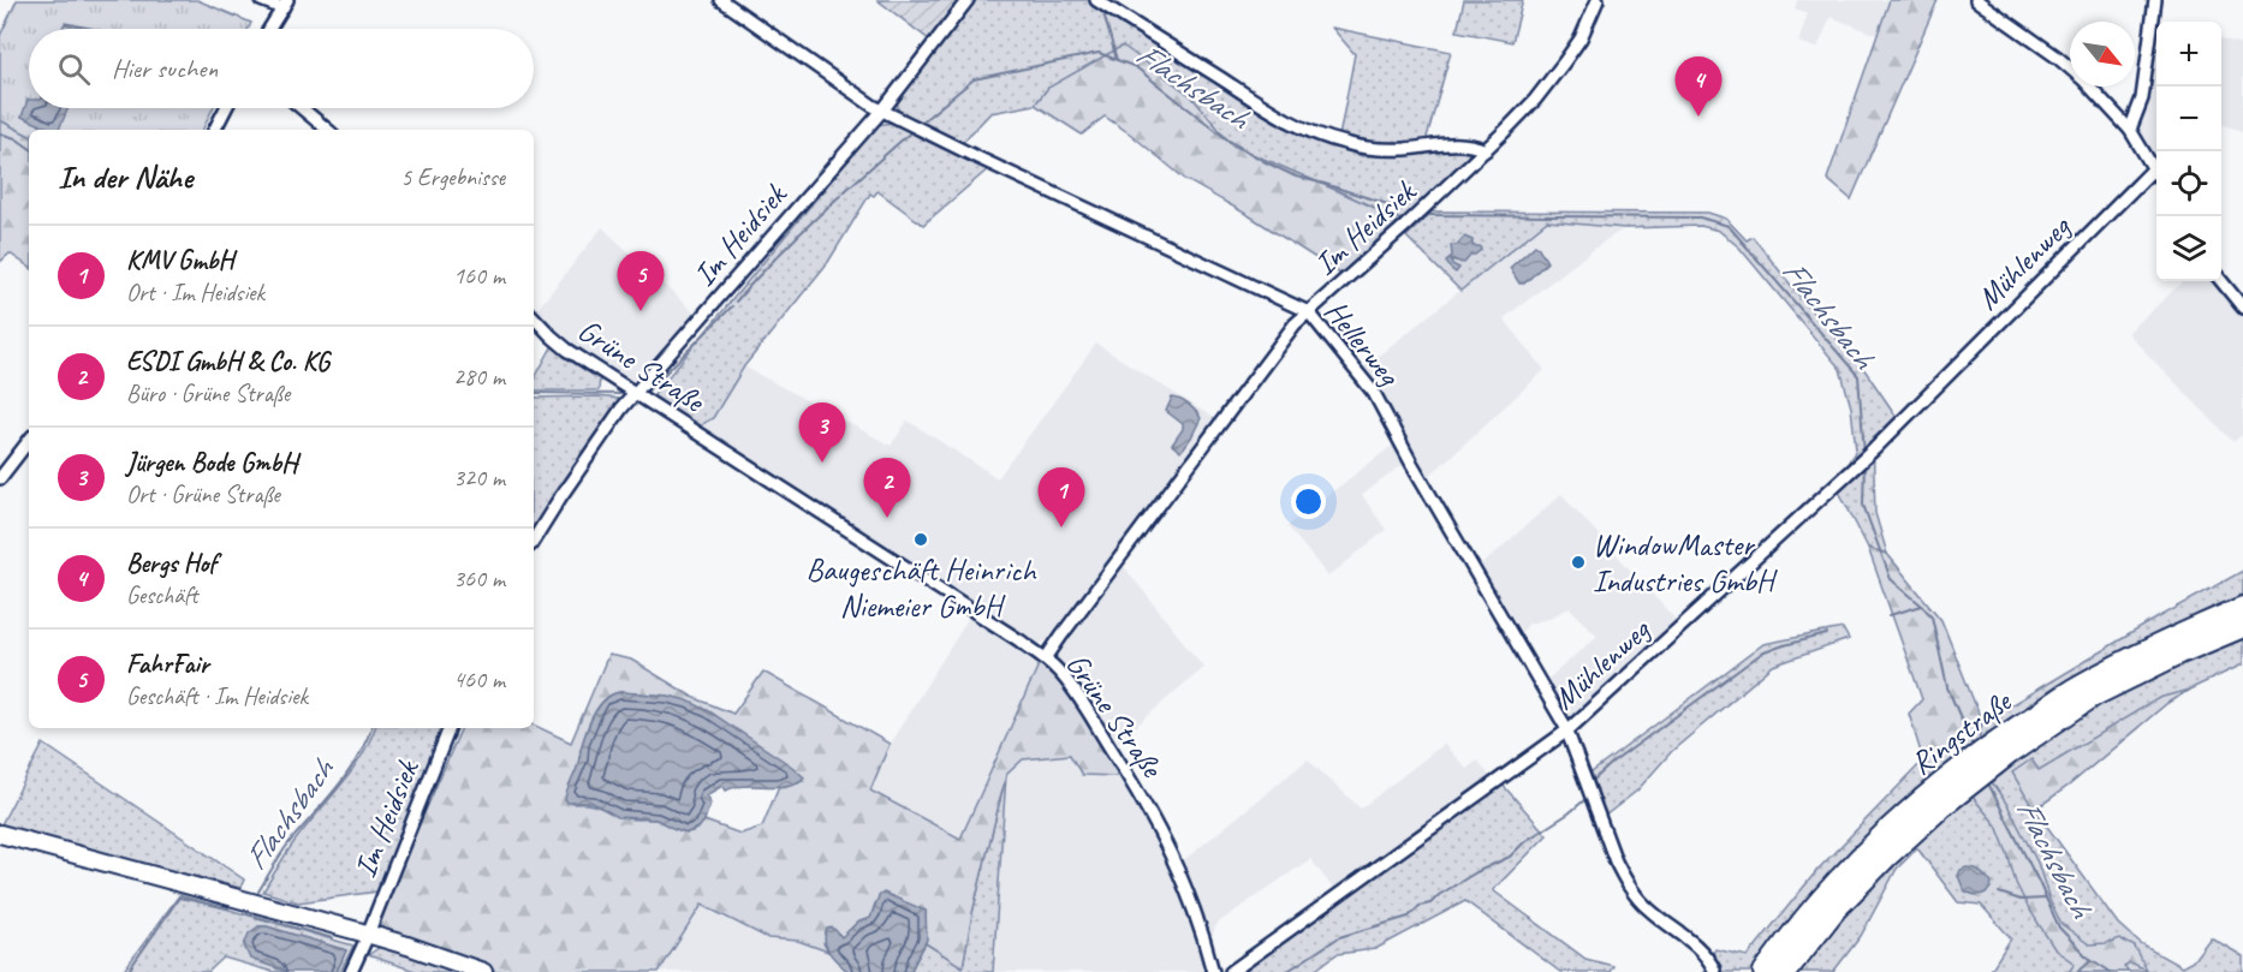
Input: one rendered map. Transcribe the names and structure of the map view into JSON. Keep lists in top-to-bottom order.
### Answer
{
  "streets": {
    "highway": ["Ringstraße"],
    "street": [
      "Im Heidsiek",
      "Mühlenweg",
      "Hellerweg",
      "Grüne Straße"
    ]
  },
  "crossings": [
    ["Im Heidsiek", "Hellerweg"],
    ["Im Heidsiek", "Grüne Straße"],
    ["Mühlenweg", "Hellerweg"]
  ],
  "water": ["Flachsbach"],
  "places": ["Baugeschäft Heinrich Niemeier GmbH", "WindowMaster Industries GmbH"],
  "north": "bottom right",
  "page": {
    "map_buttons": ["+", "−"],
    "search": "Hier suchen",
    "pins": [
      "4",
      "5",
      "3",
      "2",
      "1"
    ],
    "heading": ["In der Nähe", "5 Ergebnisse"],
    "list": [
      {
        "mark": "1",
        "name": "KMV GmbH",
        "note": "Ort · Im Heidsiek",
        "value": "160 m"
      },
      {
        "mark": "2",
        "name": "ESDI GmbH & Co. KG",
        "note": "Büro · Grüne Straße",
        "value": "280 m"
      },
      {
        "mark": "3",
        "name": "Jürgen Bode GmbH",
        "note": "Ort · Grüne Straße",
        "value": "320 m"
      },
      {
        "mark": "4",
        "name": "Bergs Hof",
        "note": "Geschäft",
        "value": "360 m"
      },
      {
        "mark": "5",
        "name": "FahrFair",
        "note": "Geschäft · Im Heidsiek",
        "value": "460 m"
      }
    ]
  }
}
